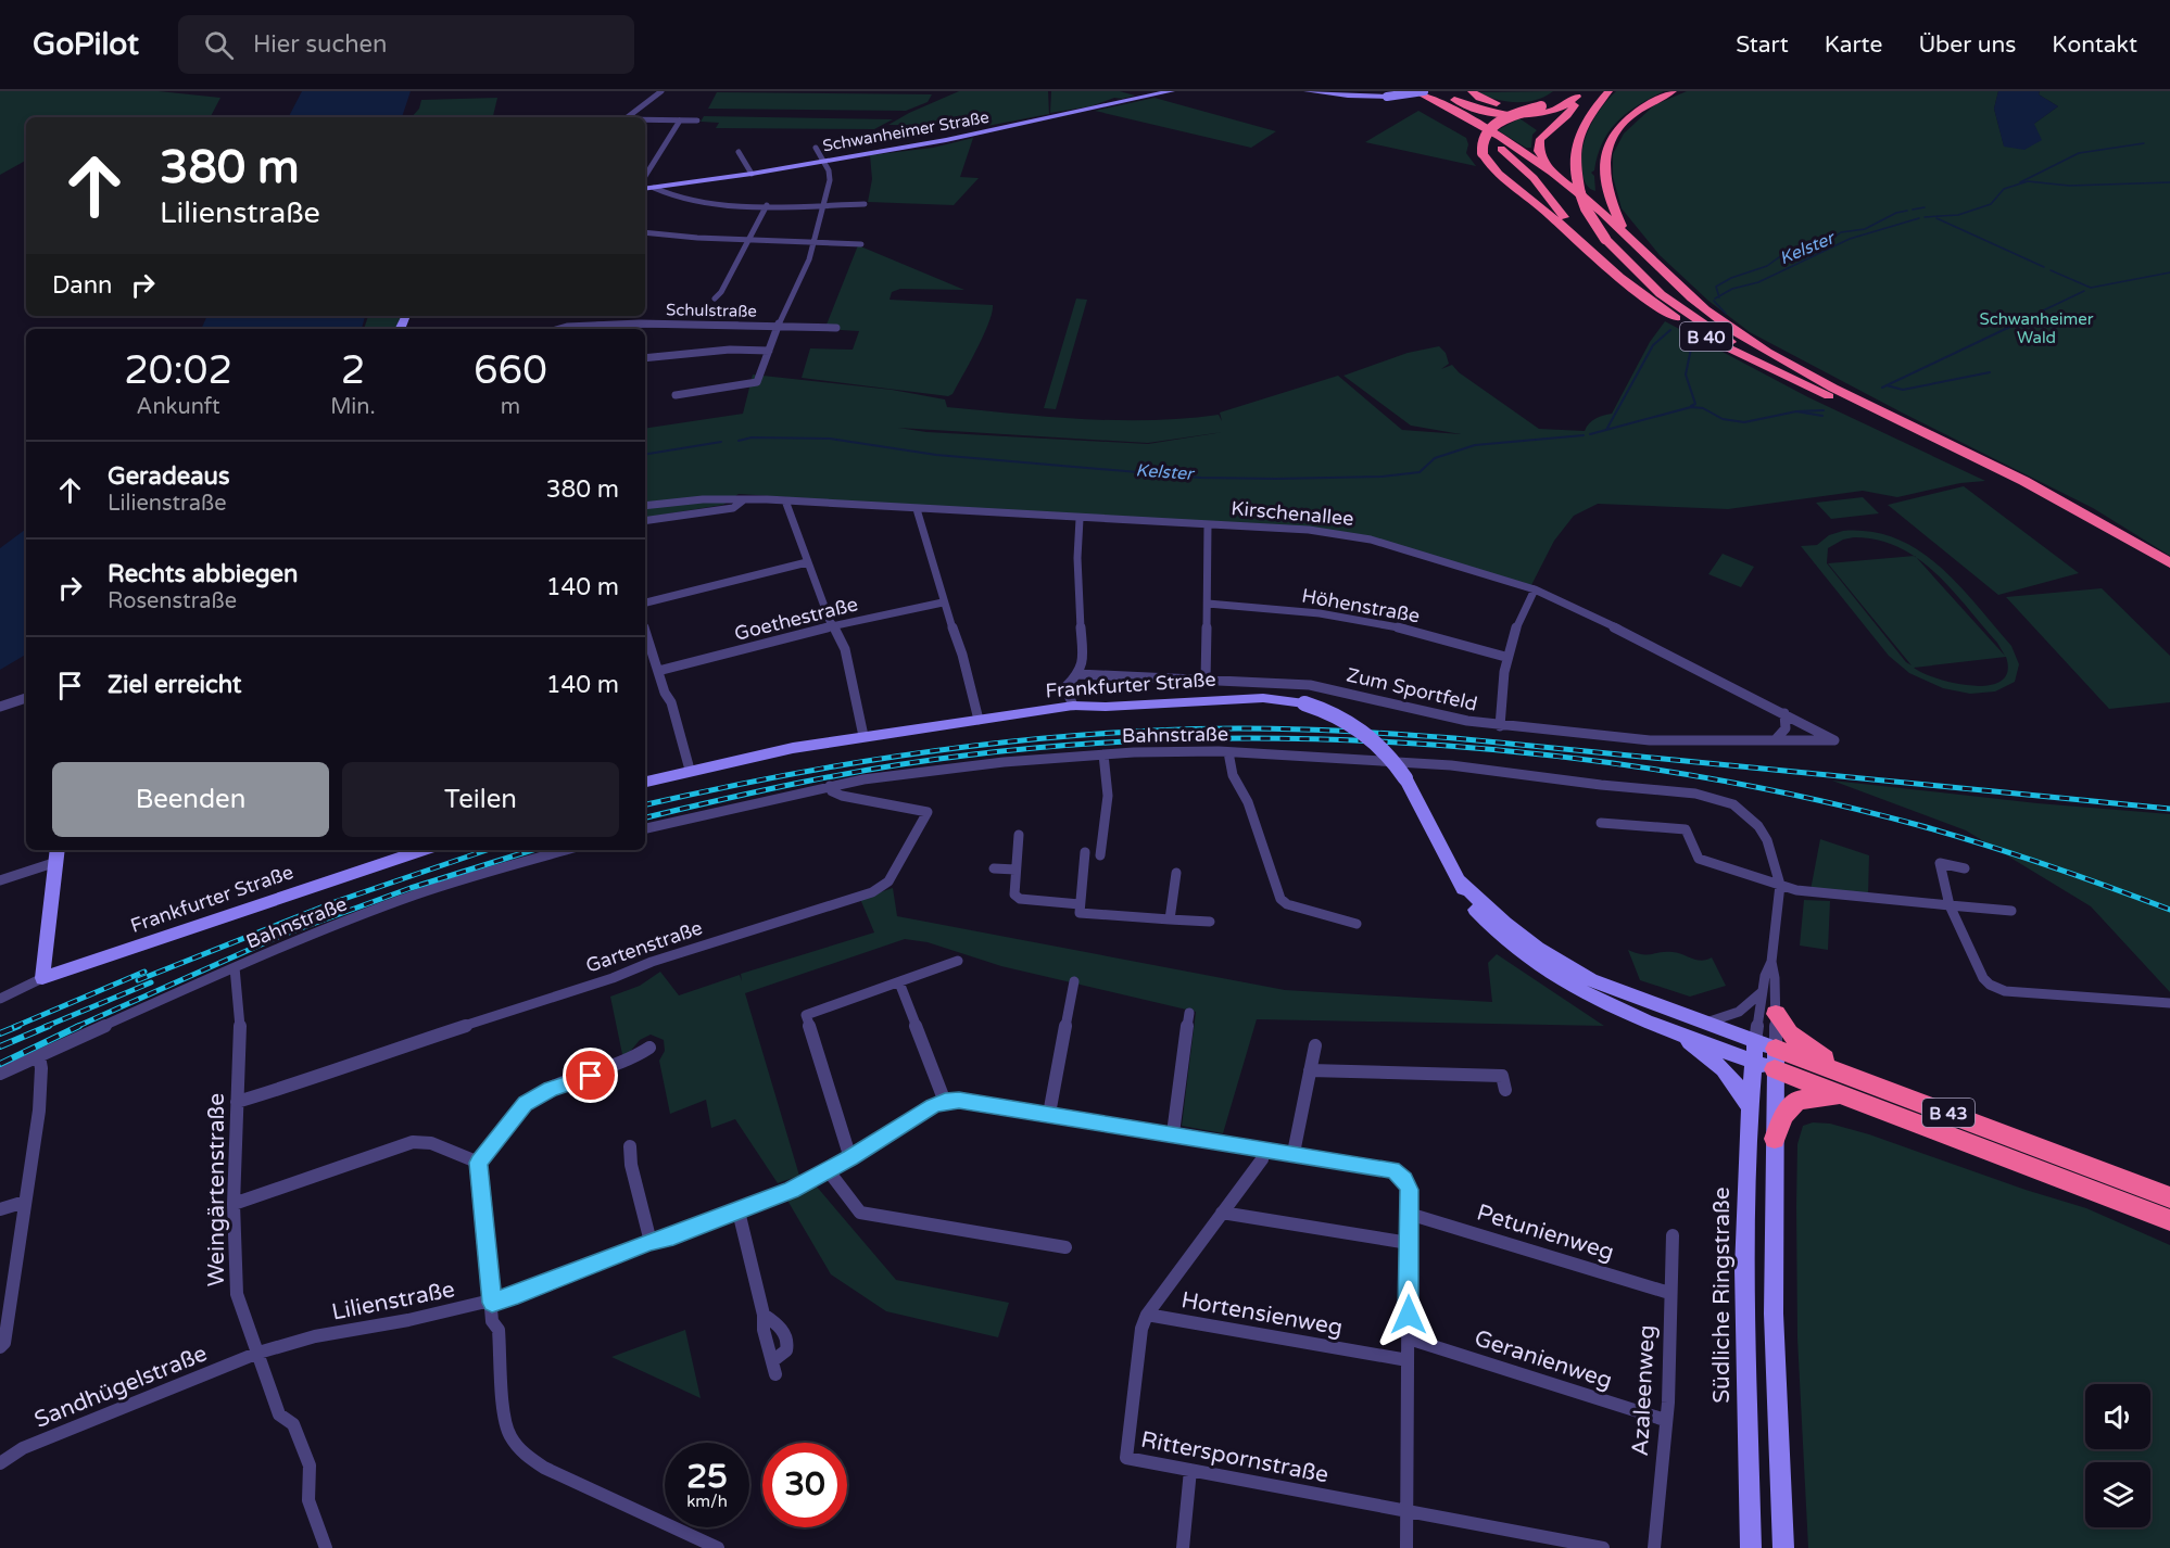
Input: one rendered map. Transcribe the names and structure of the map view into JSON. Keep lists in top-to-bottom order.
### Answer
{
  "streets": {
    "highway": ["B 40", "B 43"],
    "street": [
      "Schwanheimer Straße",
      "Schulstraße",
      "Kirschenallee",
      "Höhenstraße",
      "Goethestraße",
      "Frankfurter Straße",
      "Zum Sportfeld",
      "Bahnstraße",
      "Gartenstraße",
      "Weingärtenstraße",
      "Petunienweg",
      "Südliche Ringstraße",
      "Lilienstraße",
      "Hortensienweg",
      "Geranienweg",
      "Sandhügelstraße",
      "Azaleenweg",
      "Ritterspornstraße"
    ]
  },
  "crossings": [
    ["Kirschenallee", "Zum Sportfeld"],
    ["Bahnstraße", "Gartenstraße"],
    ["Bahnstraße", "Weingärtenstraße"],
    ["Gartenstraße", "Weingärtenstraße"],
    ["Weingärtenstraße", "Lilienstraße"],
    ["Weingärtenstraße", "Sandhügelstraße"],
    ["Petunienweg", "Azaleenweg"],
    ["Lilienstraße", "Sandhügelstraße"],
    ["Hortensienweg", "Ritterspornstraße"],
    ["Geranienweg", "Azaleenweg"]
  ],
  "water": ["Kelster"],
  "parks": ["Schwanheimer Wald"],
  "page": {
    "header": "GoPilot",
    "search": "Hier suchen",
    "nav": [
      "Start",
      "Karte",
      "Über uns",
      "Kontakt"
    ],
    "turn": ["380 m", "Lilienstraße"],
    "then": "Dann",
    "eta": [
      "20:02",
      "Ankunft",
      "2",
      "Min.",
      "660",
      "m"
    ],
    "list": [
      {
        "name": "Geradeaus",
        "note": "Lilienstraße",
        "value": "380 m"
      },
      {
        "name": "Rechts abbiegen",
        "note": "Rosenstraße",
        "value": "140 m"
      },
      {
        "name": "Ziel erreicht",
        "value": "140 m"
      }
    ],
    "buttons": ["Beenden", "Teilen"],
    "speed": "25 km/h",
    "limit": "30"
  }
}
